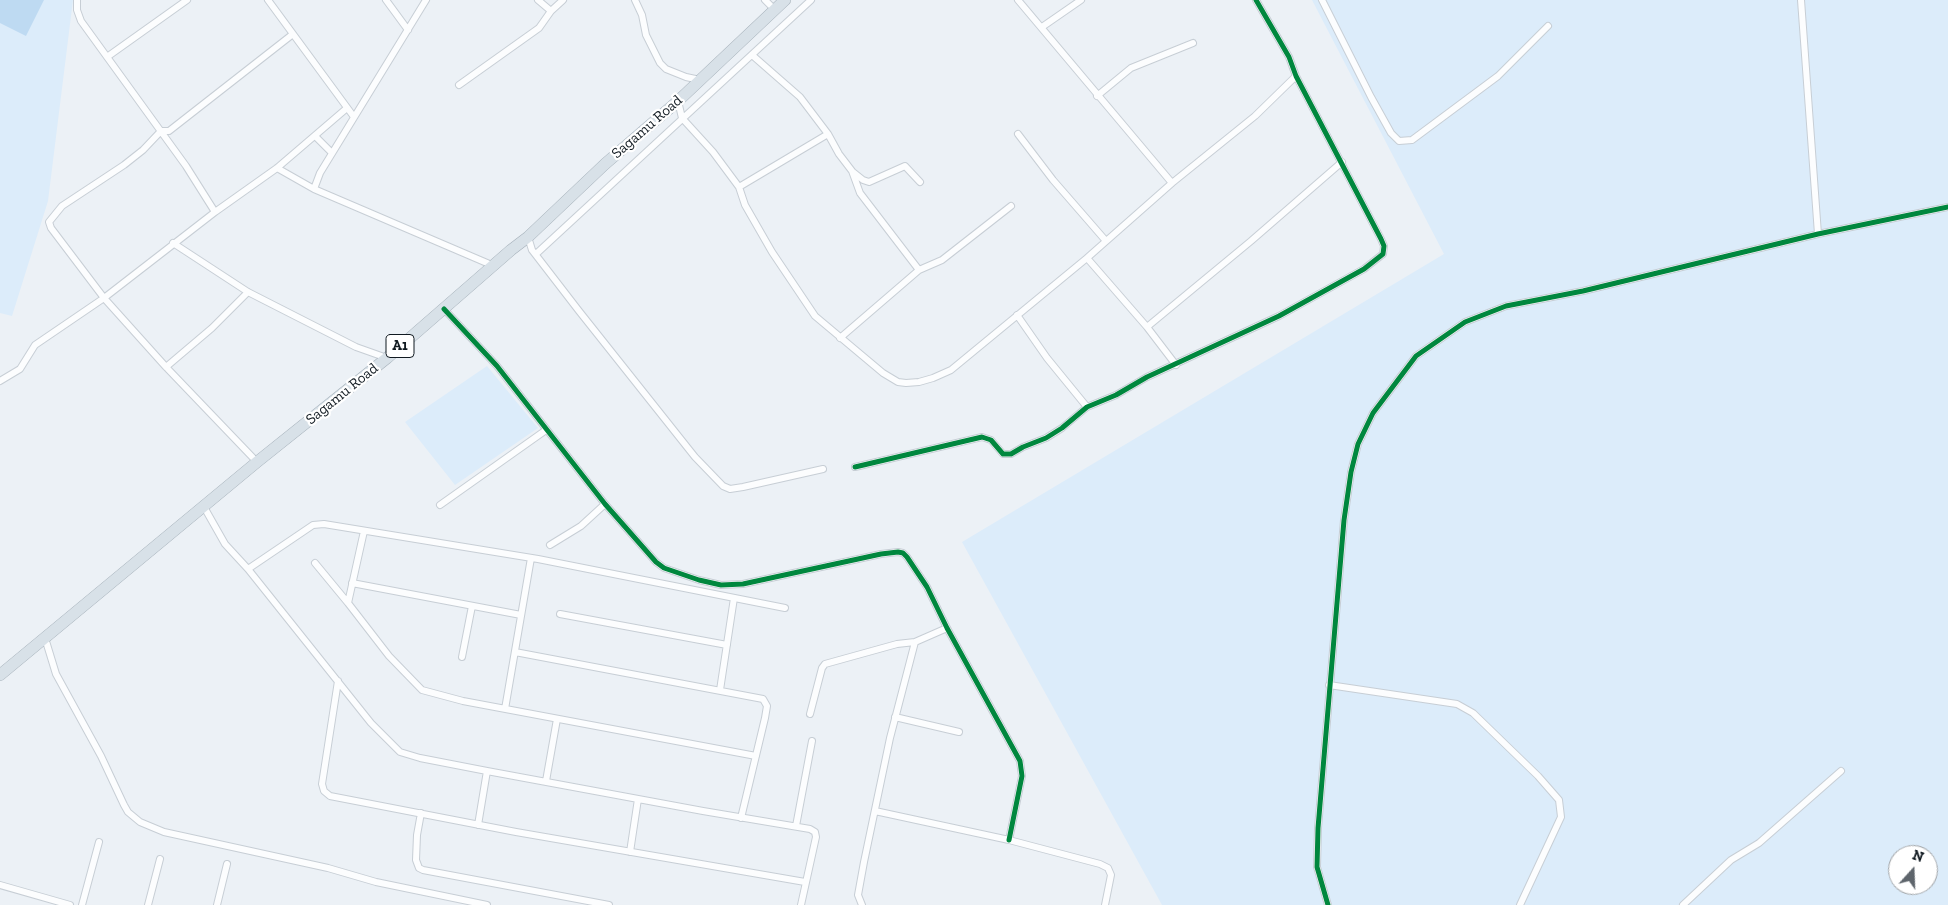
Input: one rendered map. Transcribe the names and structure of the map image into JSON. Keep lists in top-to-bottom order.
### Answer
{
  "streets": {
    "highway": ["Sagamu Road", "A1"]
  },
  "north": "top"
}
